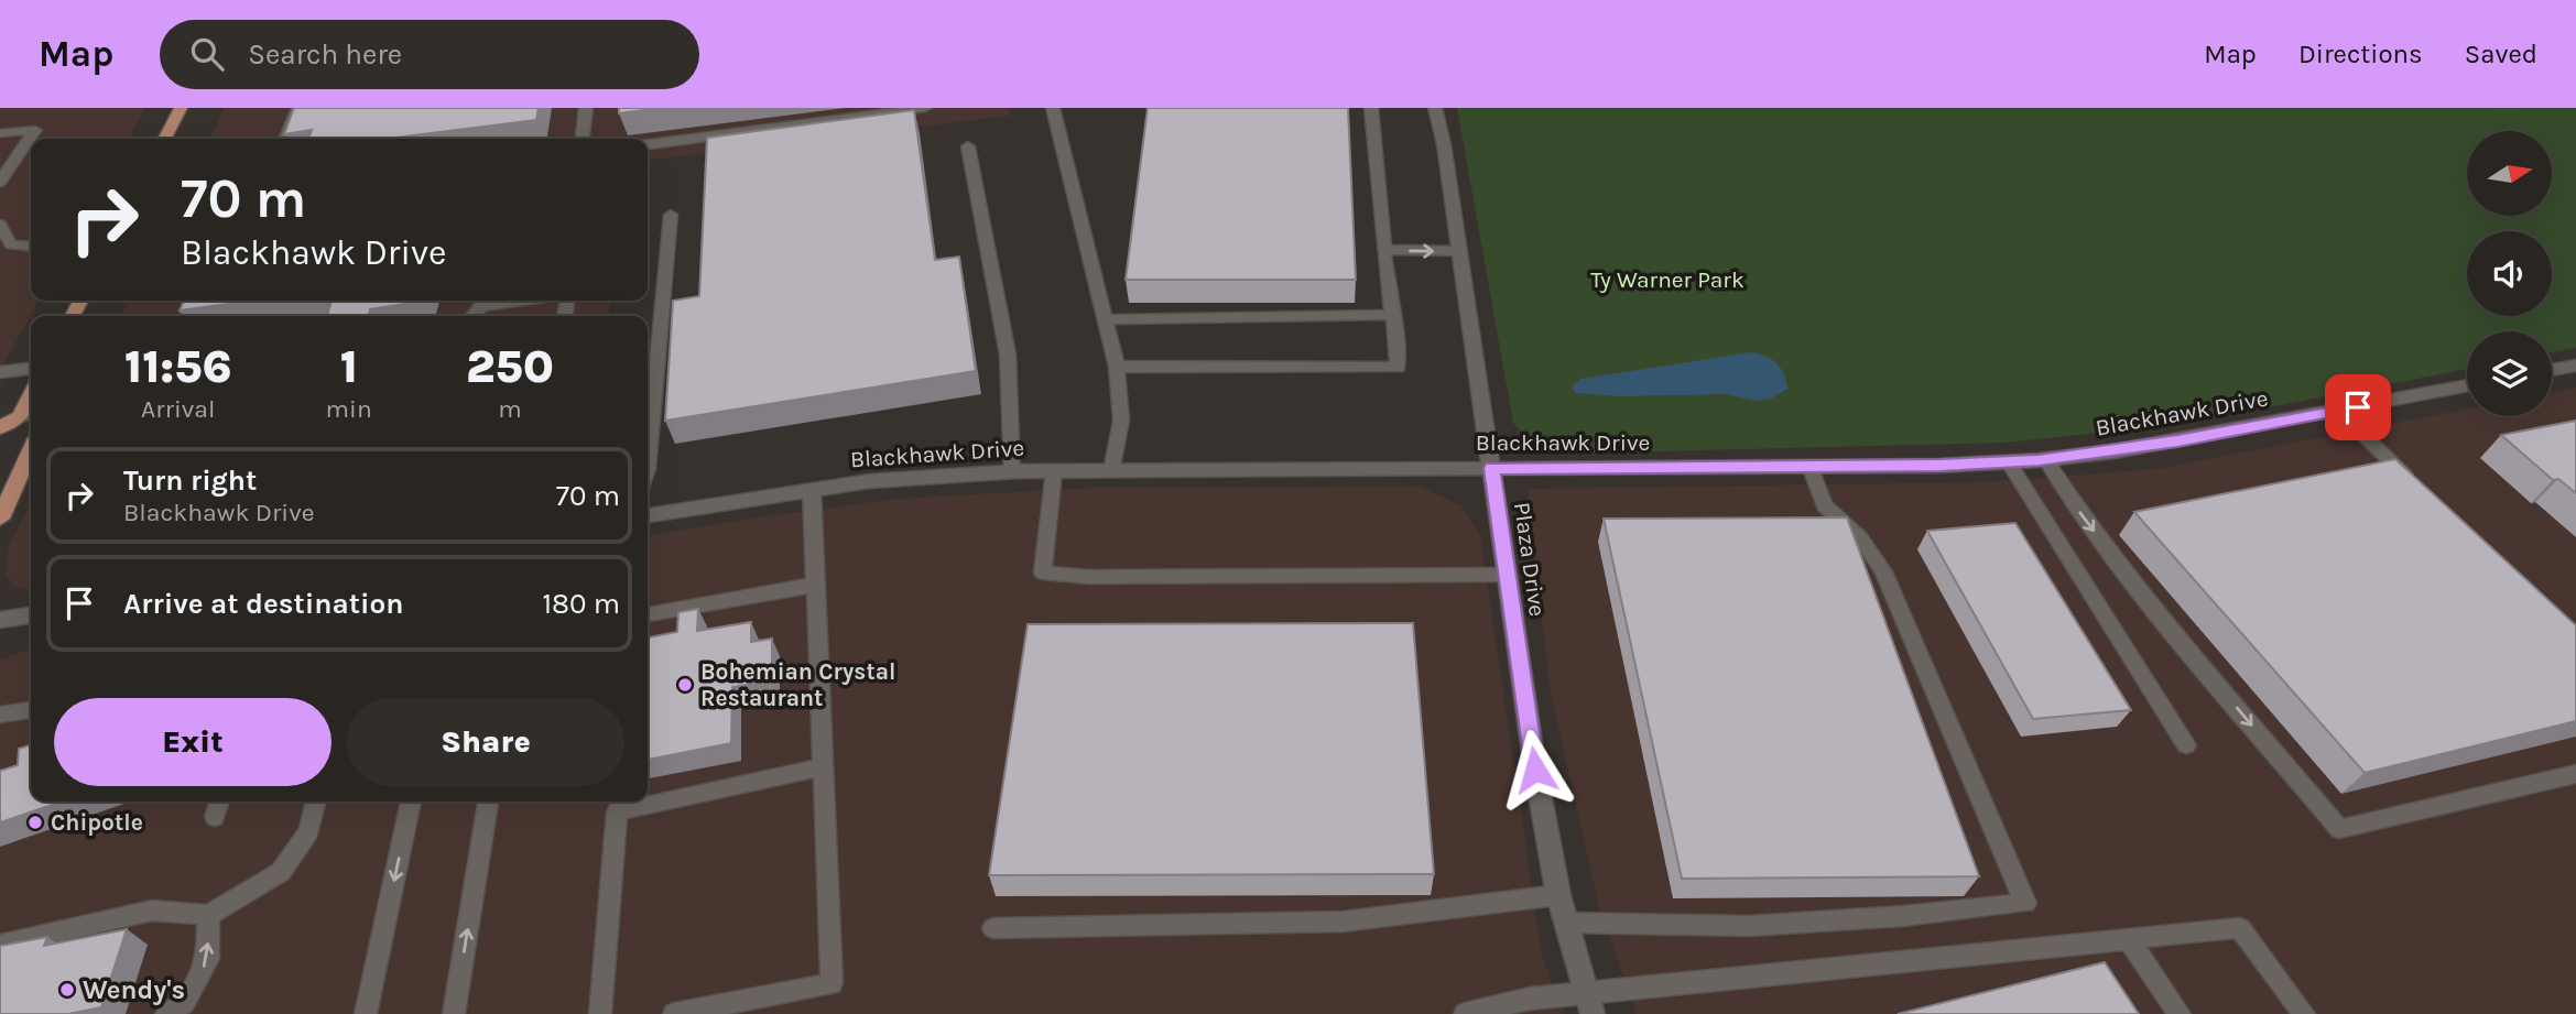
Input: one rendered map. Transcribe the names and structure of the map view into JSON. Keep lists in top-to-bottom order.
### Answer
{
  "streets": {
    "street": ["Blackhawk Drive", "Plaza Drive"]
  },
  "crossings": [
    ["Blackhawk Drive", "Plaza Drive"]
  ],
  "parks": ["Ty Warner Park"],
  "places": ["Bohemian Crystal Restaurant", "Chipotle", "Wendy's"],
  "north": "right",
  "page": {
    "header": "Map",
    "search": "Search here",
    "nav": ["Map", "Directions", "Saved"],
    "turn": ["70 m", "Blackhawk Drive"],
    "eta": [
      "11:56",
      "Arrival",
      "1",
      "min",
      "250",
      "m"
    ],
    "list": [
      {
        "name": "Turn right",
        "note": "Blackhawk Drive",
        "value": "70 m"
      },
      {
        "name": "Arrive at destination",
        "value": "180 m"
      }
    ],
    "buttons": ["Exit", "Share"]
  }
}
